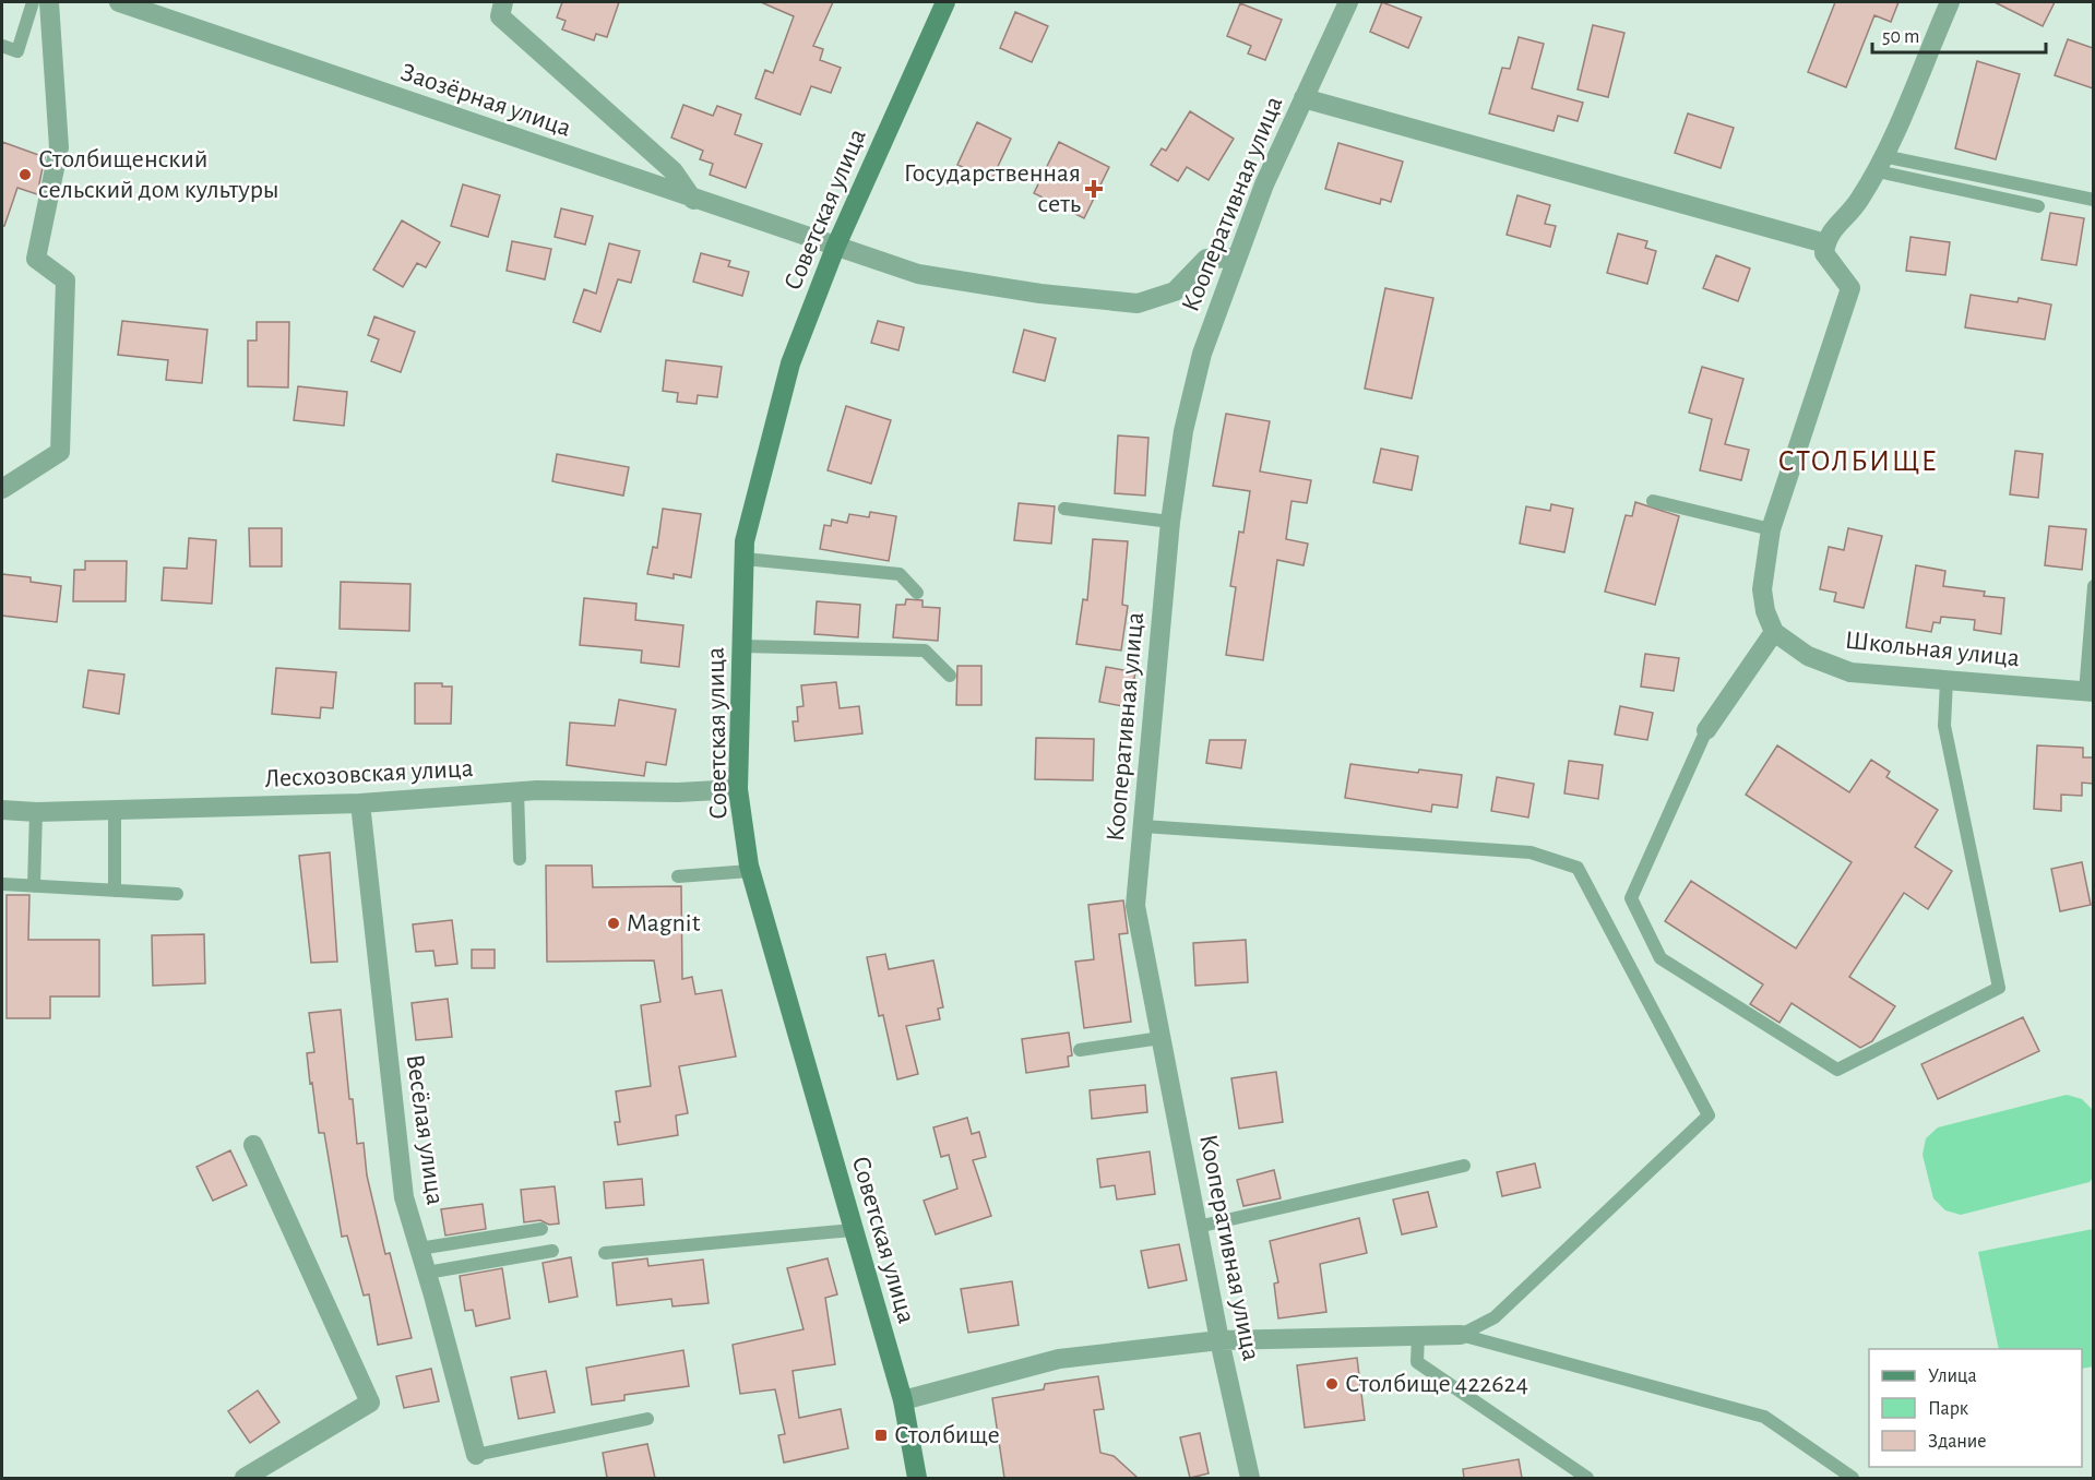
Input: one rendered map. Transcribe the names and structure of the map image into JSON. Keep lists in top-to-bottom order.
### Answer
{
  "streets": {
    "street": [
      "Заозёрная улица",
      "Кооперативная улица",
      "Советская улица",
      "Школьная улица",
      "Лесхозовская улица",
      "Весёлая улица"
    ]
  },
  "crossings": [
    ["Заозёрная улица", "Кооперативная улица"],
    ["Заозёрная улица", "Советская улица"],
    ["Советская улица", "Лесхозовская улица"],
    ["Лесхозовская улица", "Весёлая улица"]
  ],
  "districts": ["СТОЛБИЩЕ"],
  "places": {
    "other": ["Столбищенский сельский дом культуры", "Magnit", "Столбище 422624"],
    "health": ["Государственная сеть"],
    "transit": ["Столбище"]
  },
  "legend": ["Улица", "Парк", "Здание"],
  "scale_bar": "50 m"
}
